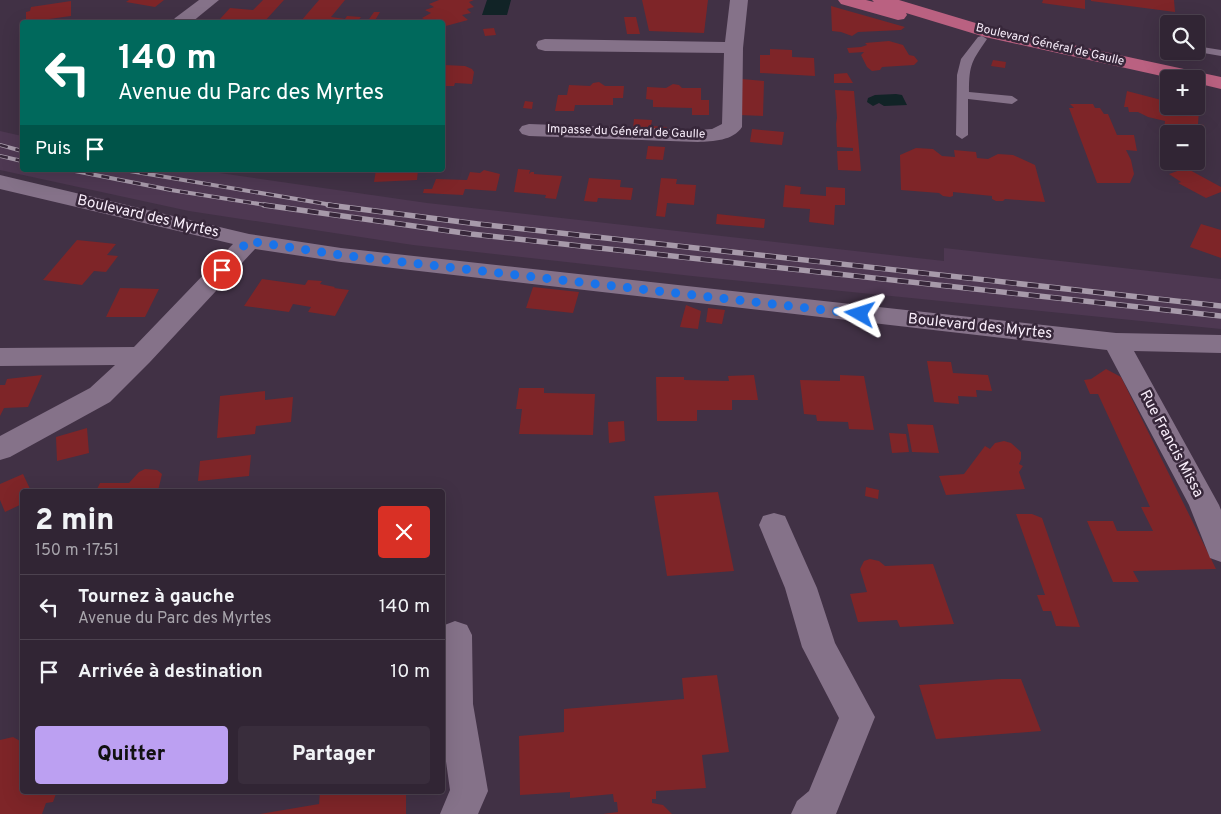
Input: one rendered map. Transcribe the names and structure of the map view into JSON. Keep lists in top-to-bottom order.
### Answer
{
  "streets": {
    "main road": ["Boulevard Général de Gaulle"],
    "street": ["Impasse du Général de Gaulle", "Boulevard des Myrtes", "Rue Francis Missa"]
  },
  "crossings": [
    ["Boulevard des Myrtes", "Rue Francis Missa"]
  ],
  "page": {
    "map_buttons": ["+", "−"],
    "turn": ["140 m", "Avenue du Parc des Myrtes"],
    "then": "Puis",
    "heading": ["2 min", "150 m · 17:51"],
    "list": [
      {
        "name": "Tournez à gauche",
        "note": "Avenue du Parc des Myrtes",
        "value": "140 m"
      },
      {
        "name": "Arrivée à destination",
        "value": "10 m"
      }
    ],
    "buttons": ["Quitter", "Partager"]
  }
}
